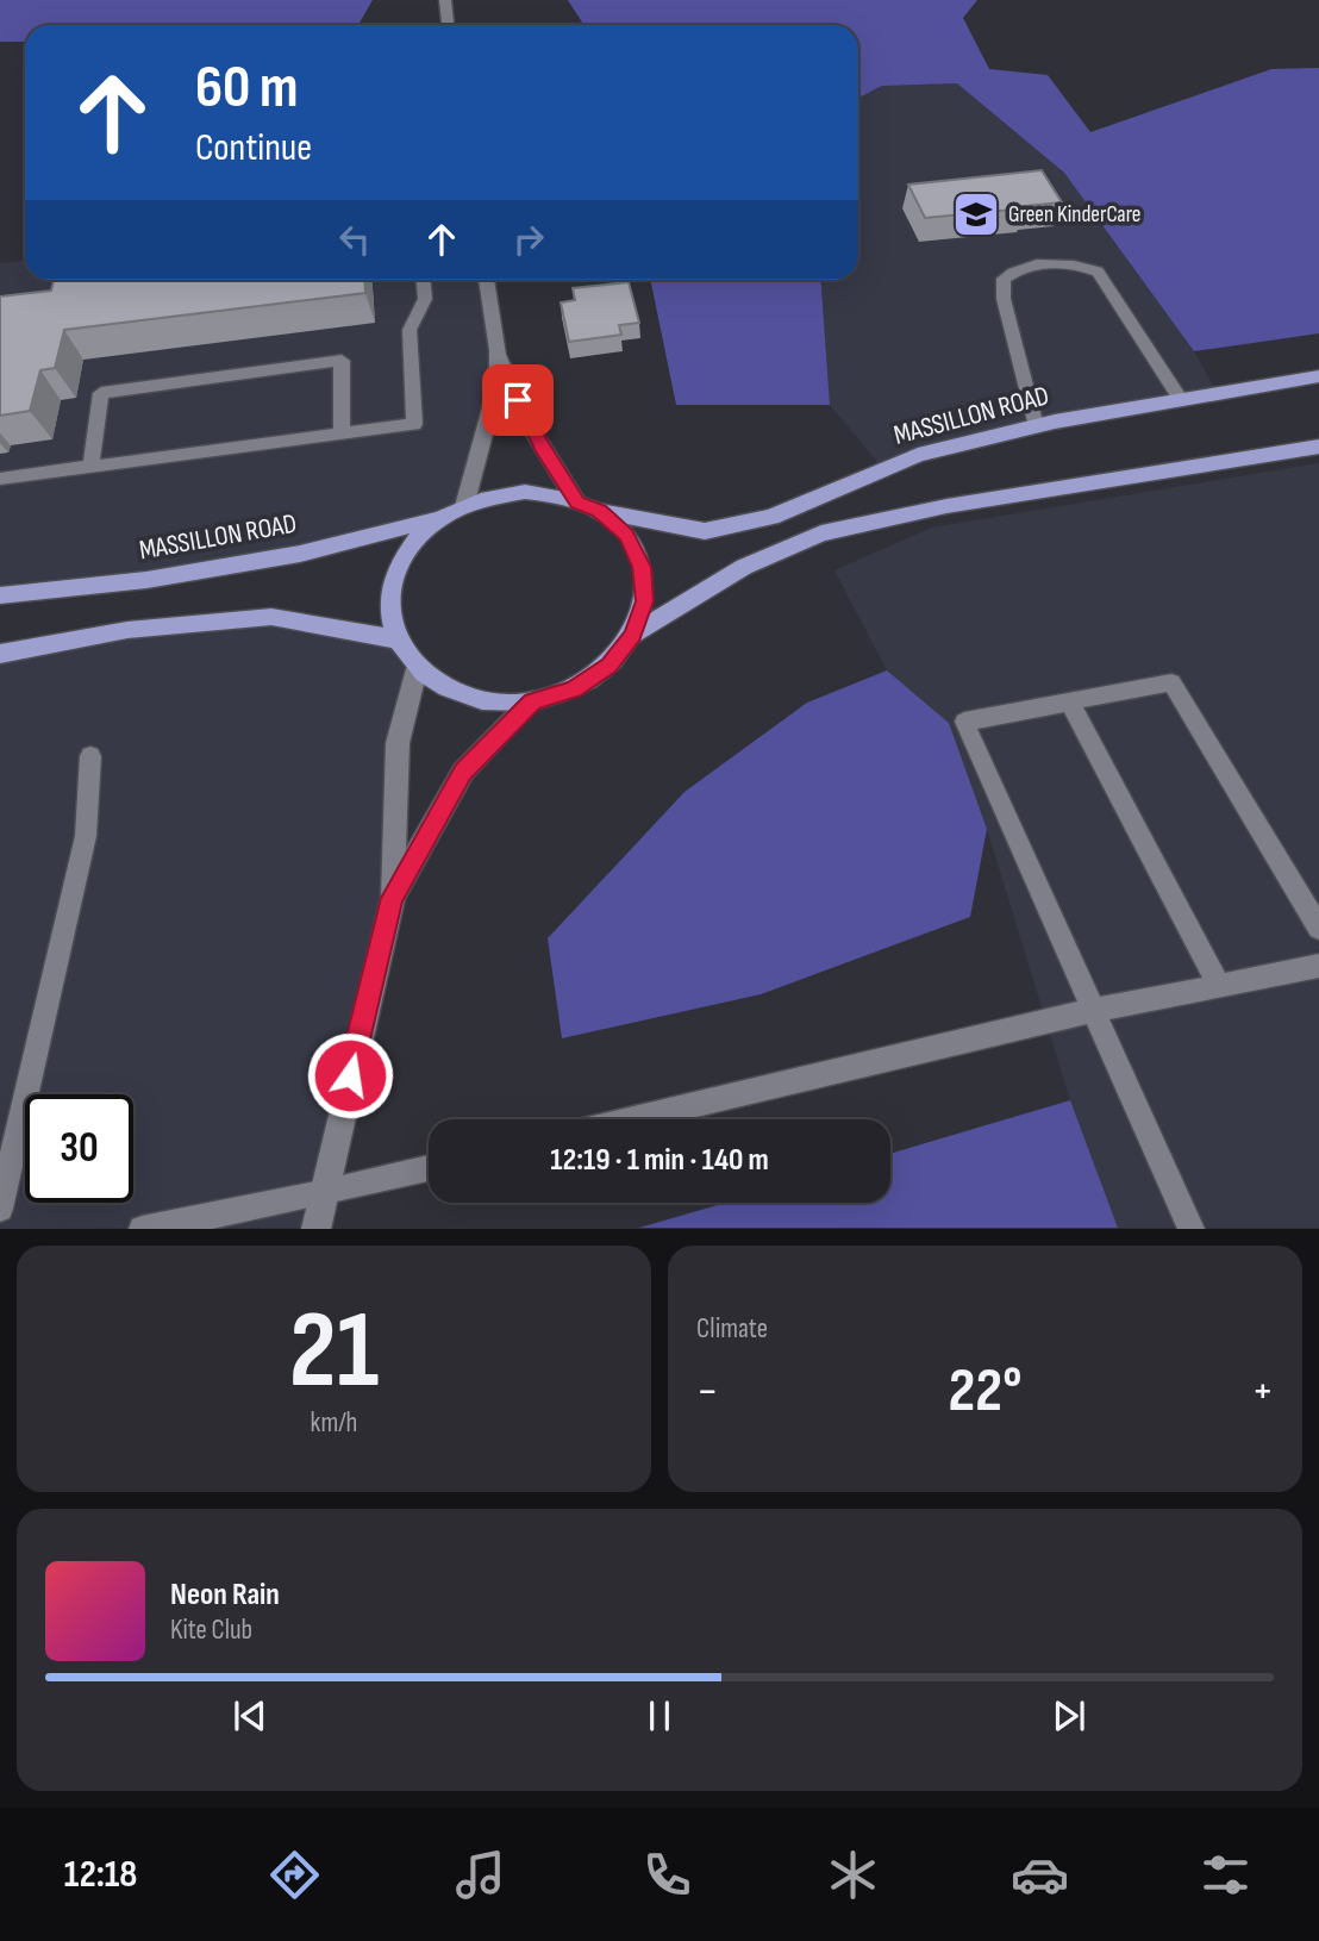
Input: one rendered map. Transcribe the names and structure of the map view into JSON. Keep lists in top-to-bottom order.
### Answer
{
  "streets": {
    "main road": ["MASSILLON ROAD"]
  },
  "places": {
    "school or university": ["Green KinderCare"]
  },
  "page": {
    "turn": ["60 m", "Continue"],
    "limit": "30",
    "trip": "12:19 · 1 min · 140 m",
    "tile": [
      ["21", "km/h"],
      "Climate"
    ],
    "heat": ["−", "22°", "+"],
    "song": ["Neon Rain", "Kite Club"],
    "tabs": "12:18"
  }
}
